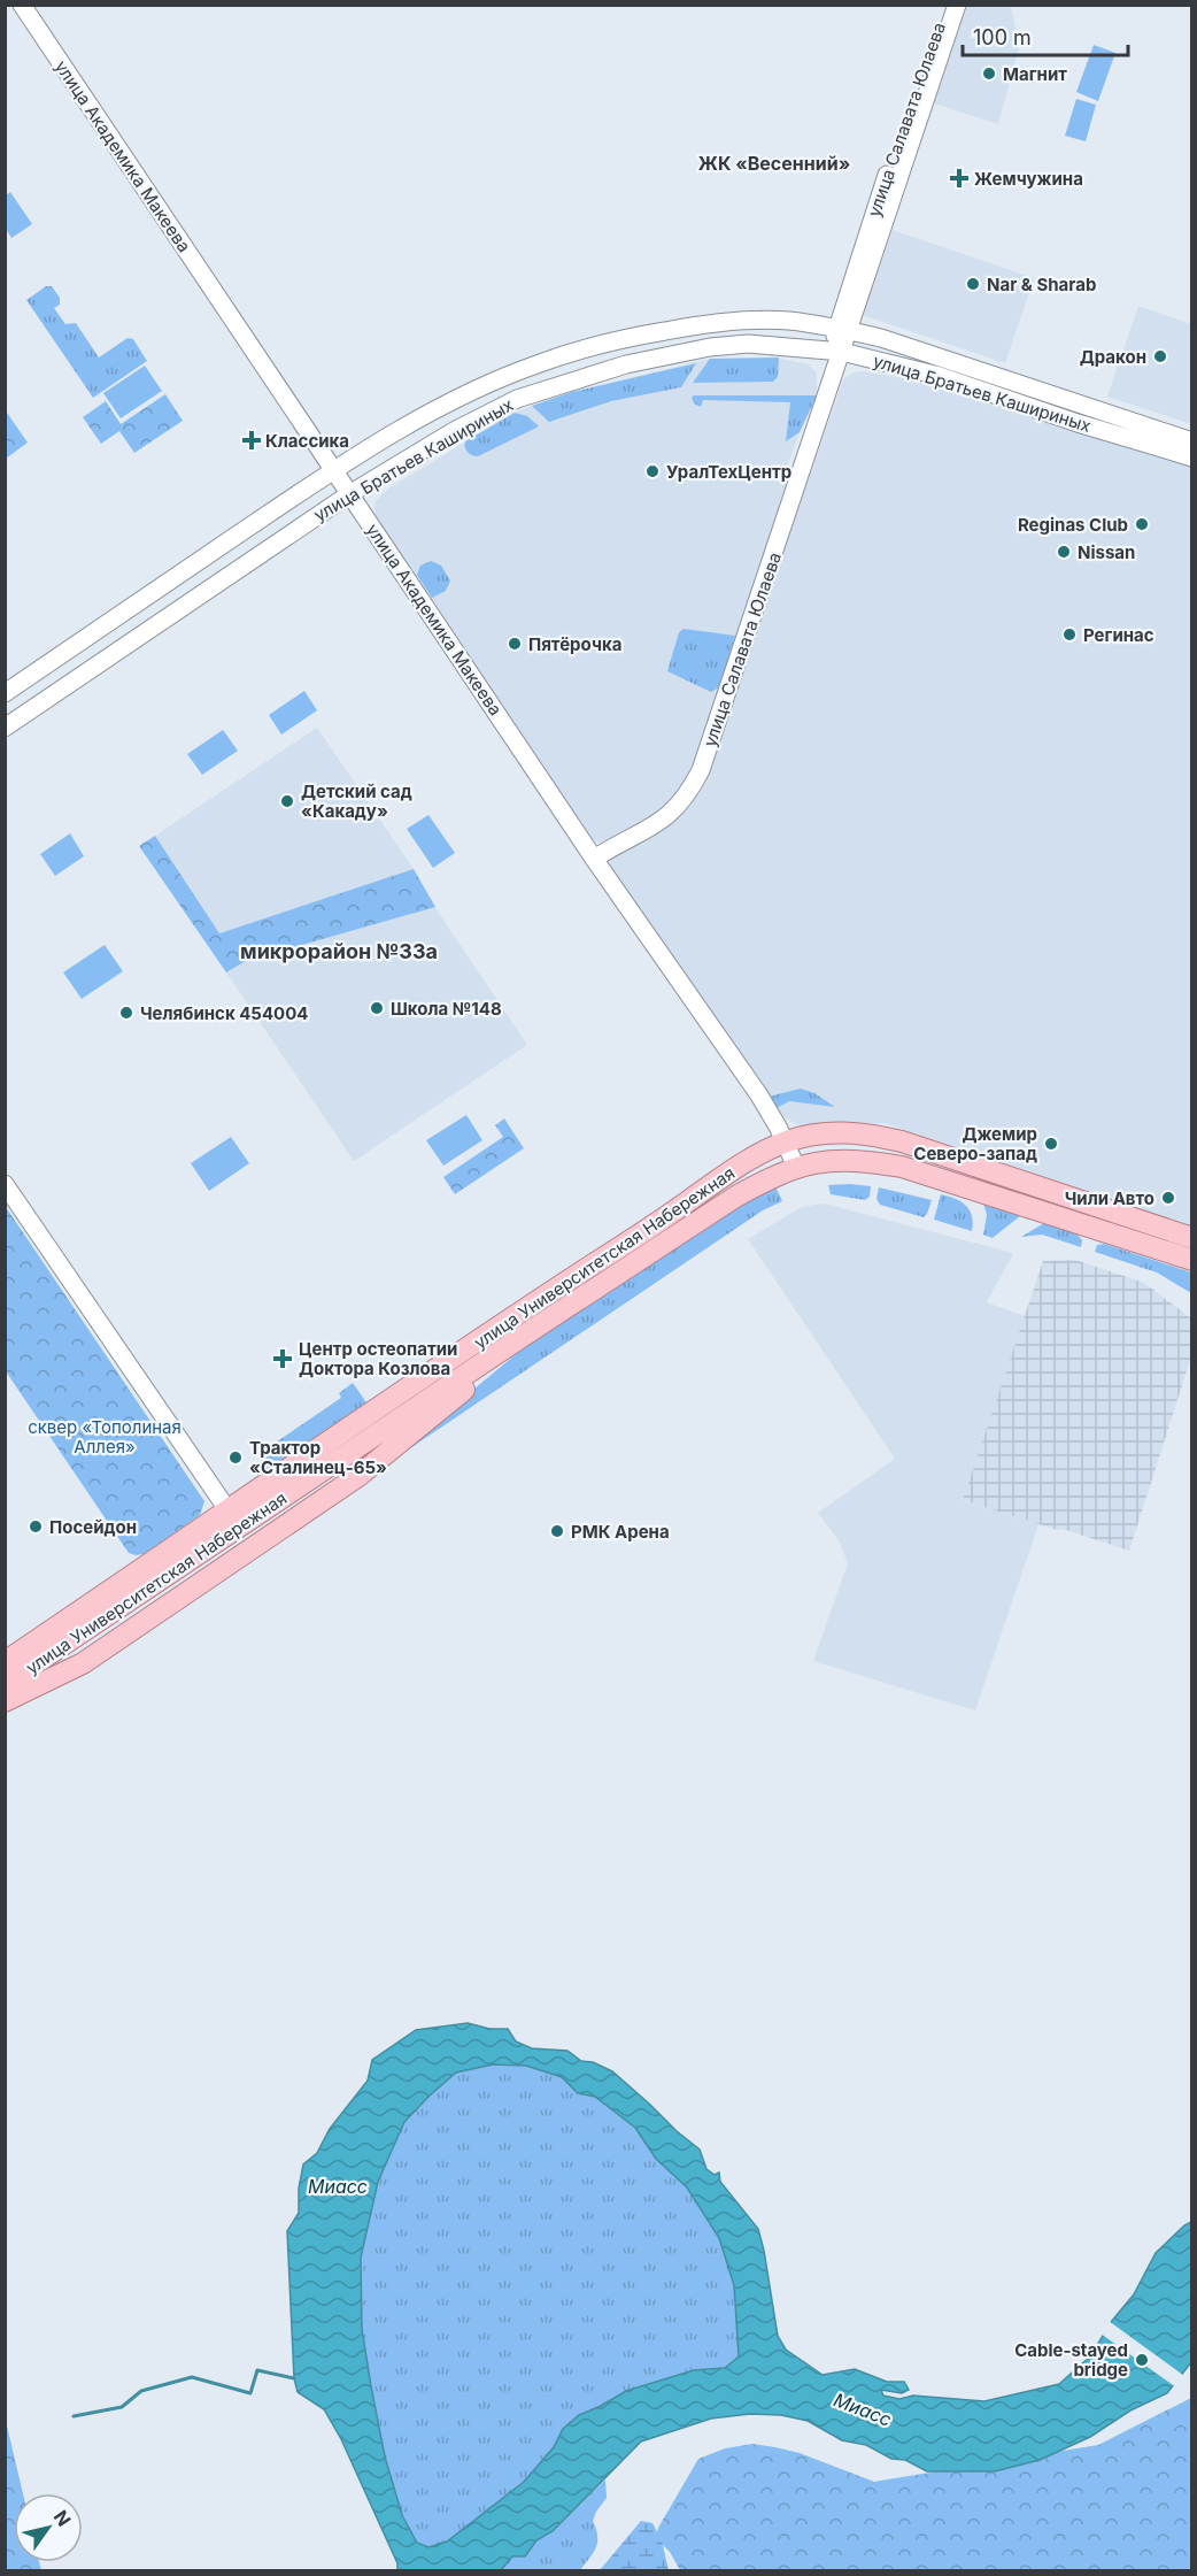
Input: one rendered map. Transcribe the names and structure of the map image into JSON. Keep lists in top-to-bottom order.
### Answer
{
  "streets": {
    "main road": [
      "улица Салавата Юлаева",
      "улица Академика Макеева",
      "улица Братьев Кашириных",
      "улица Университетская Набережная"
    ]
  },
  "crossings": [
    ["улица Салавата Юлаева", "улица Академика Макеева"],
    ["улица Салавата Юлаева", "улица Братьев Кашириных"],
    ["улица Академика Макеева", "улица Братьев Кашириных"],
    ["улица Академика Макеева", "улица Университетская Набережная"]
  ],
  "districts": ["ЖК «Весенний»", "микрорайон №33а"],
  "water": ["Миасс"],
  "parks": ["сквер «Тополиная Аллея»"],
  "places": {
    "other": [
      "Магнит",
      "Nar & Sharab",
      "Дракон",
      "УралТехЦентр",
      "Reginas Club",
      "Nissan",
      "Регинас",
      "Пятёрочка",
      "Детский сад «Какаду»",
      "Школа №148",
      "Челябинск 454004",
      "Джемир Северо-запад",
      "Чили Авто",
      "Трактор «Сталинец-65»",
      "Посейдон",
      "РМК Арена",
      "Cable-stayed bridge"
    ],
    "health": ["Жемчужина", "Классика", "Центр остеопатии Доктора Козлова"]
  },
  "scale_bar": "100 m",
  "north": "top right"
}
